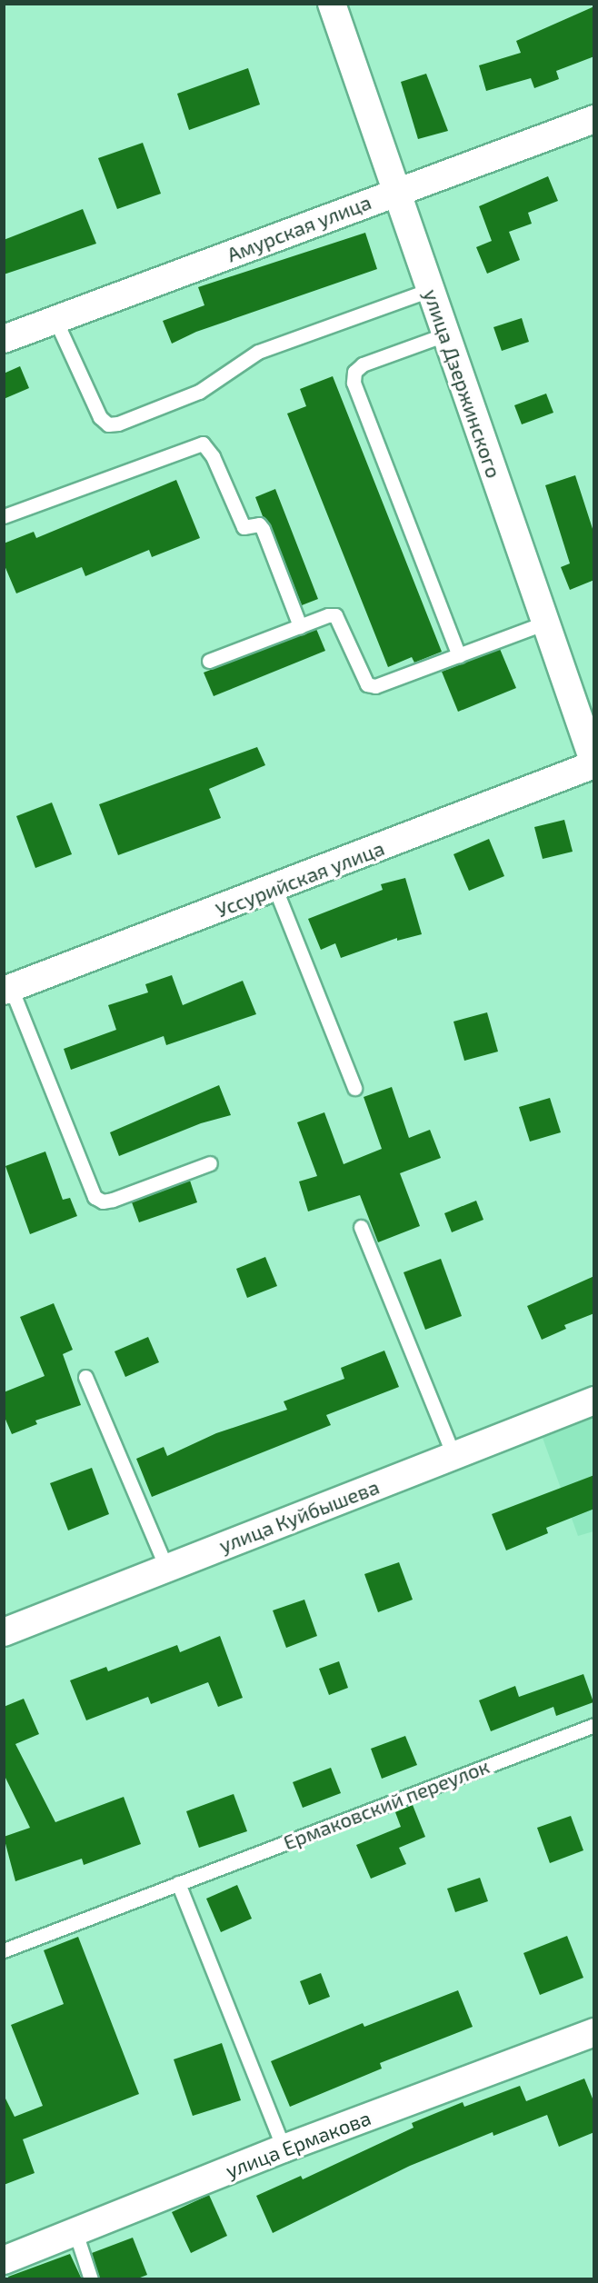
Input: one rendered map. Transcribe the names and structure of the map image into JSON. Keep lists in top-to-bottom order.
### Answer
{
  "streets": {
    "street": [
      "Амурская улица",
      "улица Дзержинского",
      "Уссурийская улица",
      "улица Куйбышева",
      "улица Ермакова"
    ],
    "lane": ["Ермаковский переулок"]
  },
  "crossings": [
    ["Амурская улица", "улица Дзержинского"],
    ["улица Дзержинского", "Уссурийская улица"]
  ]
}
